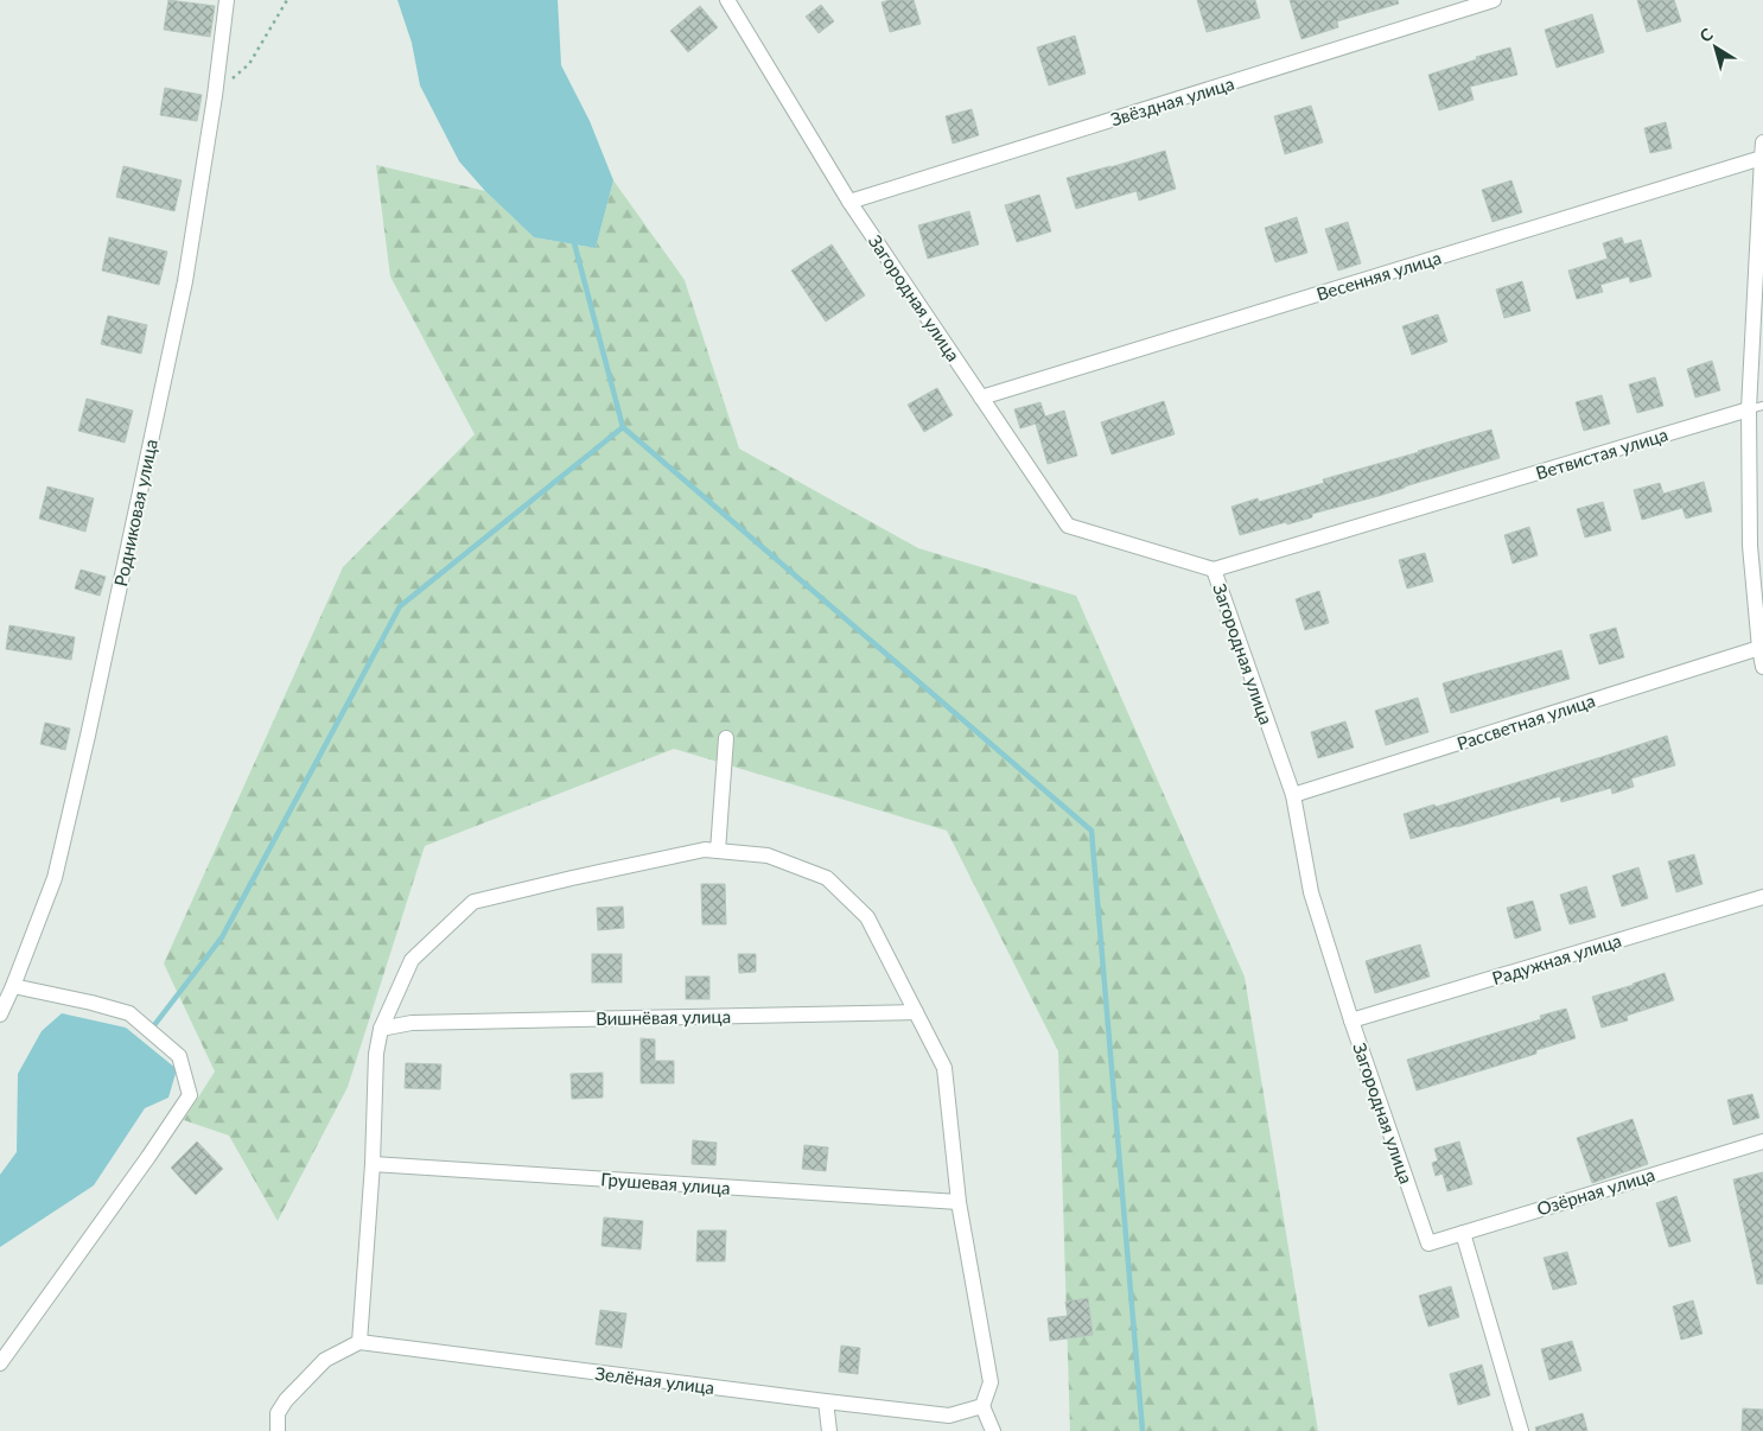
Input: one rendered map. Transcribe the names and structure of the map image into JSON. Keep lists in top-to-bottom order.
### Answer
{
  "streets": {
    "street": [
      "Звёздная улица",
      "Весенняя улица",
      "Загородная улица",
      "Ветвистая улица",
      "Родниковая улица",
      "Рассветная улица",
      "Радужная улица",
      "Вишнёвая улица",
      "Грушевая улица",
      "Озёрная улица",
      "Зелёная улица"
    ]
  },
  "crossings": [
    ["Звёздная улица", "Загородная улица"],
    ["Весенняя улица", "Загородная улица"],
    ["Загородная улица", "Ветвистая улица"],
    ["Загородная улица", "Рассветная улица"],
    ["Загородная улица", "Радужная улица"],
    ["Загородная улица", "Озёрная улица"]
  ],
  "north": "top left"
}
